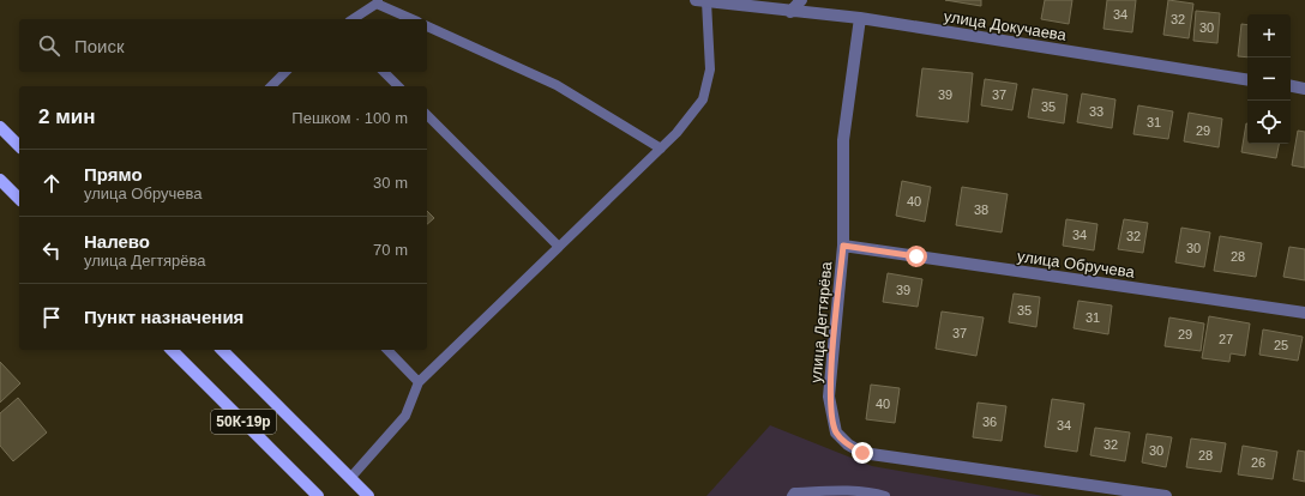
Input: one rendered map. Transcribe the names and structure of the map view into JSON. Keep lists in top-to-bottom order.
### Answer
{
  "streets": {
    "main road": ["50К-19р"],
    "street": ["улица Докучаева", "улица Обручева", "улица Дегтярёва"]
  },
  "crossings": [
    ["улица Докучаева", "улица Дегтярёва"],
    ["улица Обручева", "улица Дегтярёва"]
  ],
  "house_numbers": [
    "34",
    "32",
    "30",
    "39",
    "37",
    "35",
    "33",
    "31",
    "29",
    "40",
    "38",
    "34",
    "32",
    "30",
    "28",
    "39",
    "35",
    "31",
    "37",
    "29",
    "27",
    "25",
    "40",
    "36",
    "34",
    "32",
    "30",
    "28",
    "26"
  ],
  "page": {
    "map_buttons": ["+", "−"],
    "search": "Поиск",
    "heading": ["2 мин", "Пешком · 100 m"],
    "list": [
      ["Прямо", "улица Обручева", "30 m"],
      ["Налево", "улица Дегтярёва", "70 m"],
      "Пункт назначения"
    ]
  }
}
